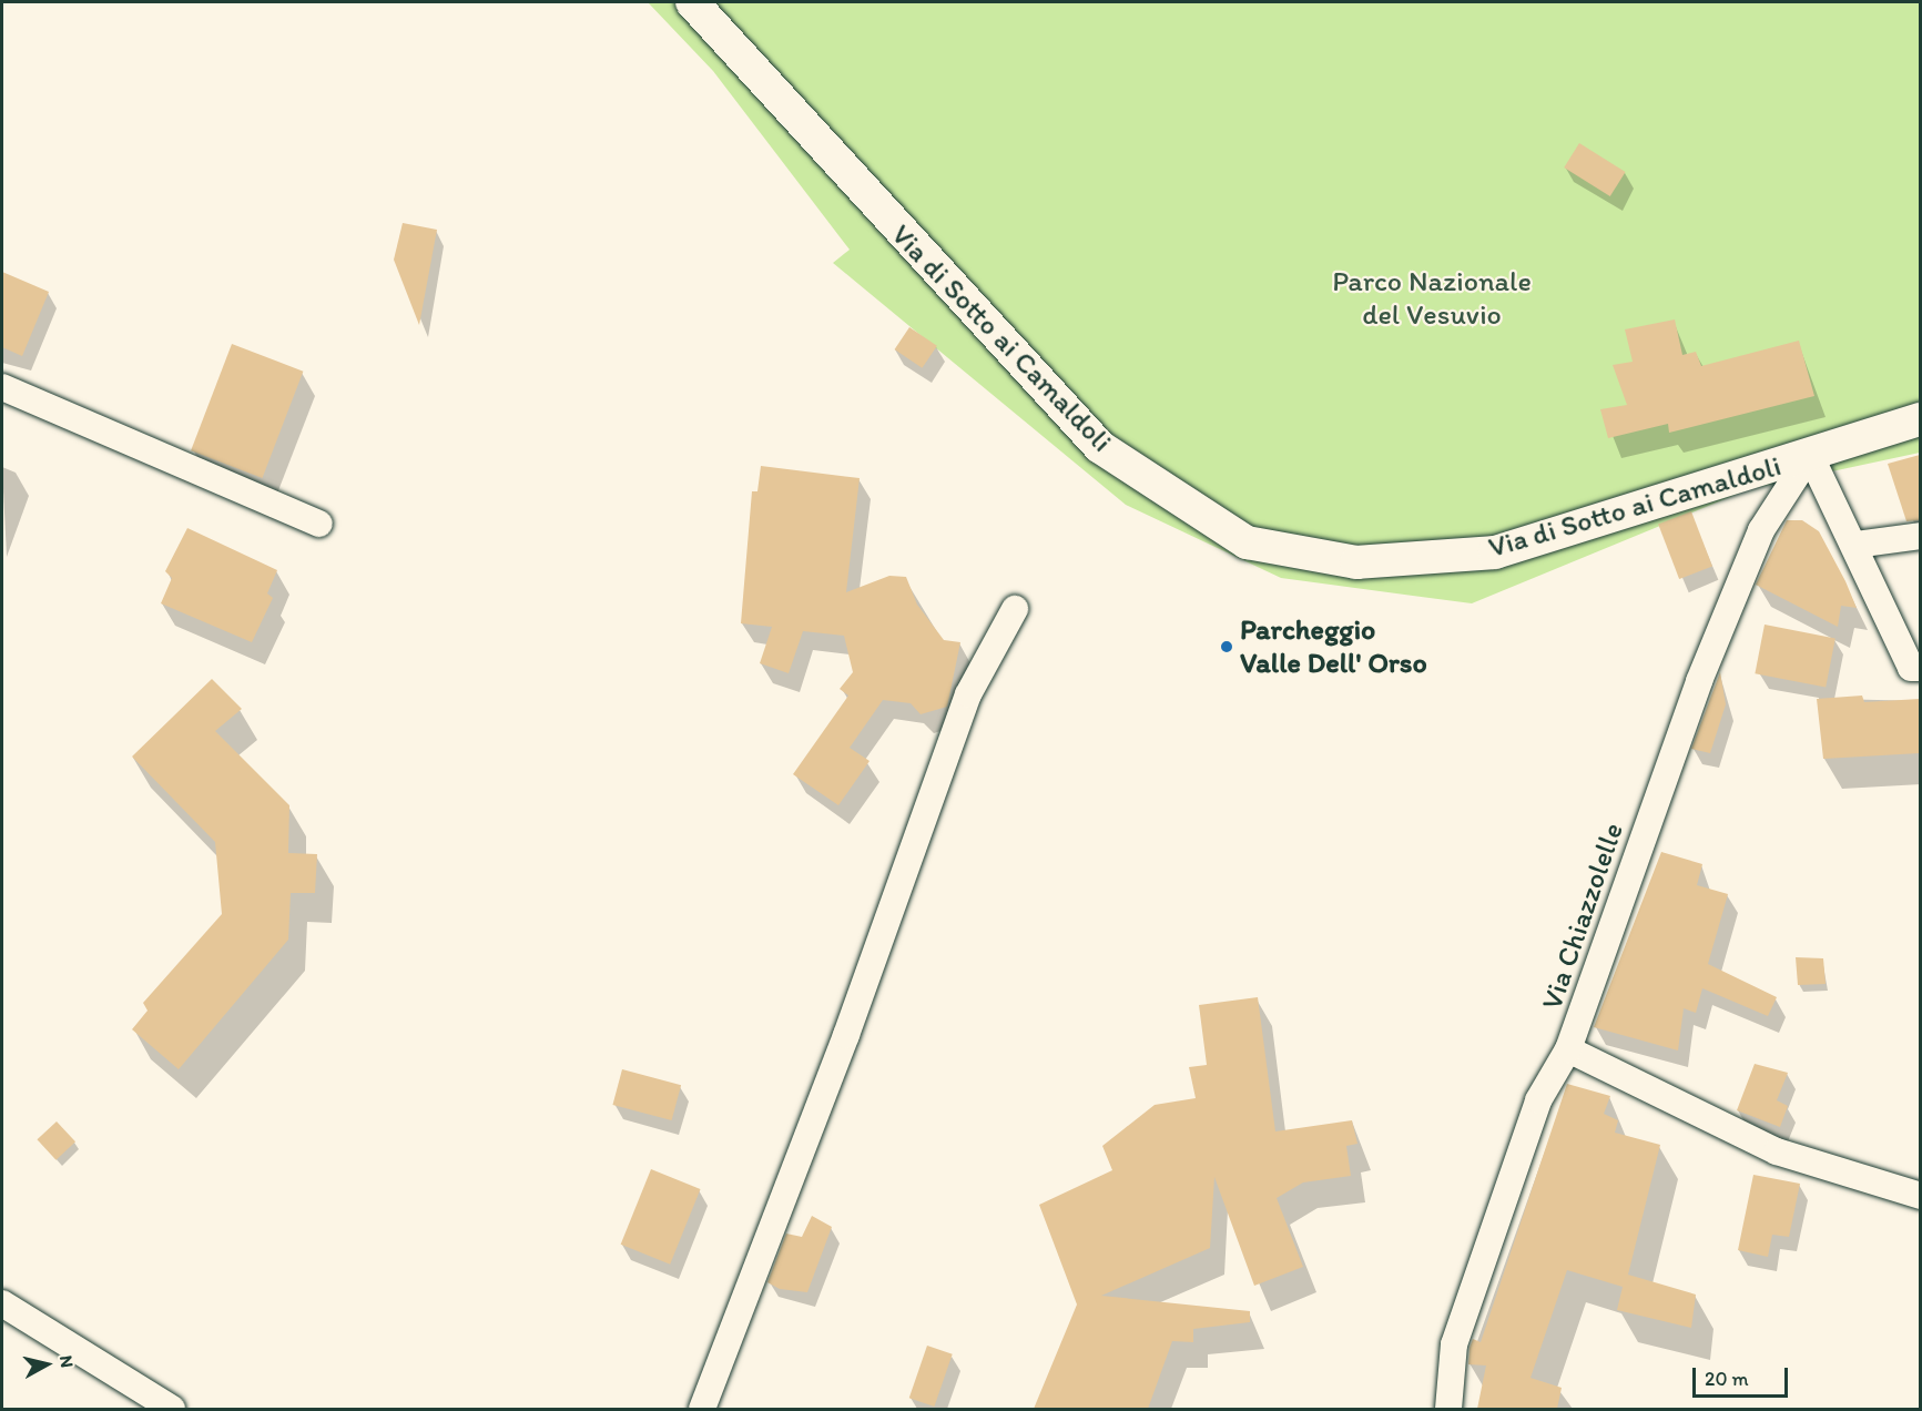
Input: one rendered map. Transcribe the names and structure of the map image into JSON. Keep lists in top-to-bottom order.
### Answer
{
  "streets": {
    "street": ["Via di Sotto ai Camaldoli", "Via Chiazzolelle"]
  },
  "crossings": [
    ["Via di Sotto ai Camaldoli", "Via Chiazzolelle"]
  ],
  "parks": ["Parco Nazionale del Vesuvio"],
  "places": ["Parcheggio Valle Dell' Orso"],
  "scale_bar": "20 m",
  "north": "right"
}
